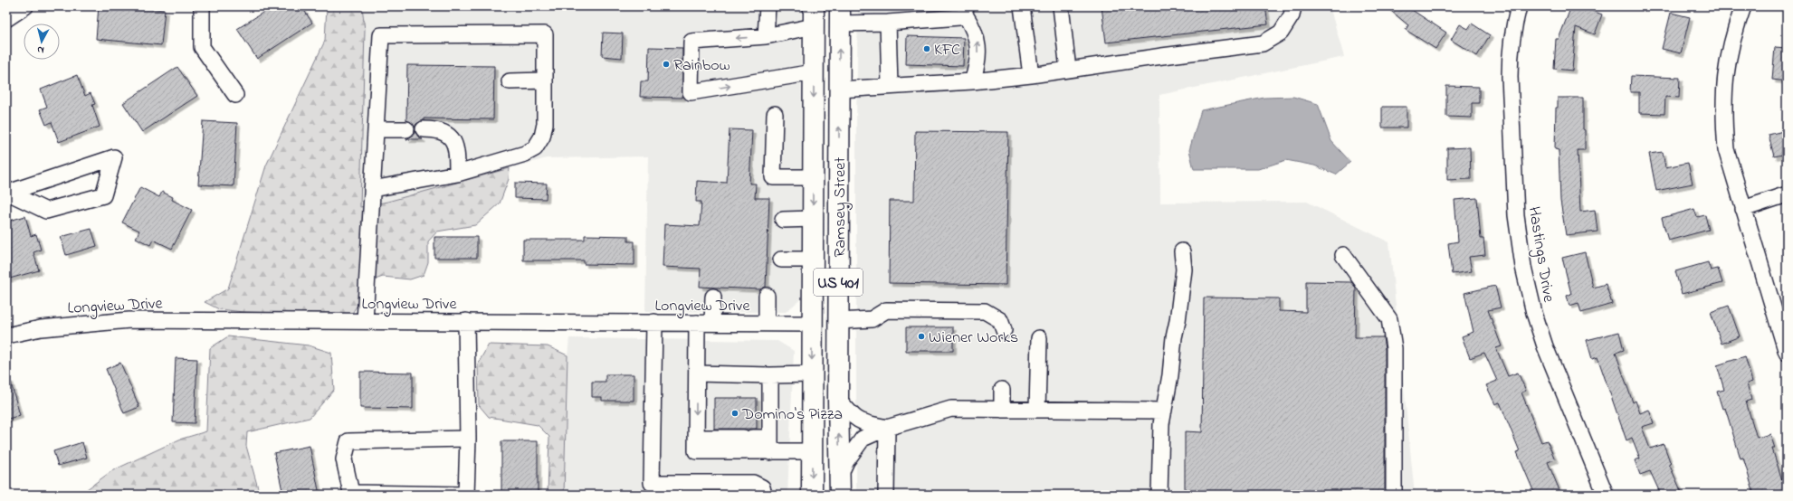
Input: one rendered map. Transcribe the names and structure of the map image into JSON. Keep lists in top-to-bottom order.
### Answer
{
  "streets": {
    "main road": ["Ramsey Street", "US 401"],
    "street": ["Hastings Drive", "Longview Drive"]
  },
  "crossings": [
    ["Ramsey Street", "Longview Drive"]
  ],
  "places": [
    "KFC",
    "Rainbow",
    "Wiener Works",
    "Domino's Pizza"
  ],
  "north": "bottom"
}
